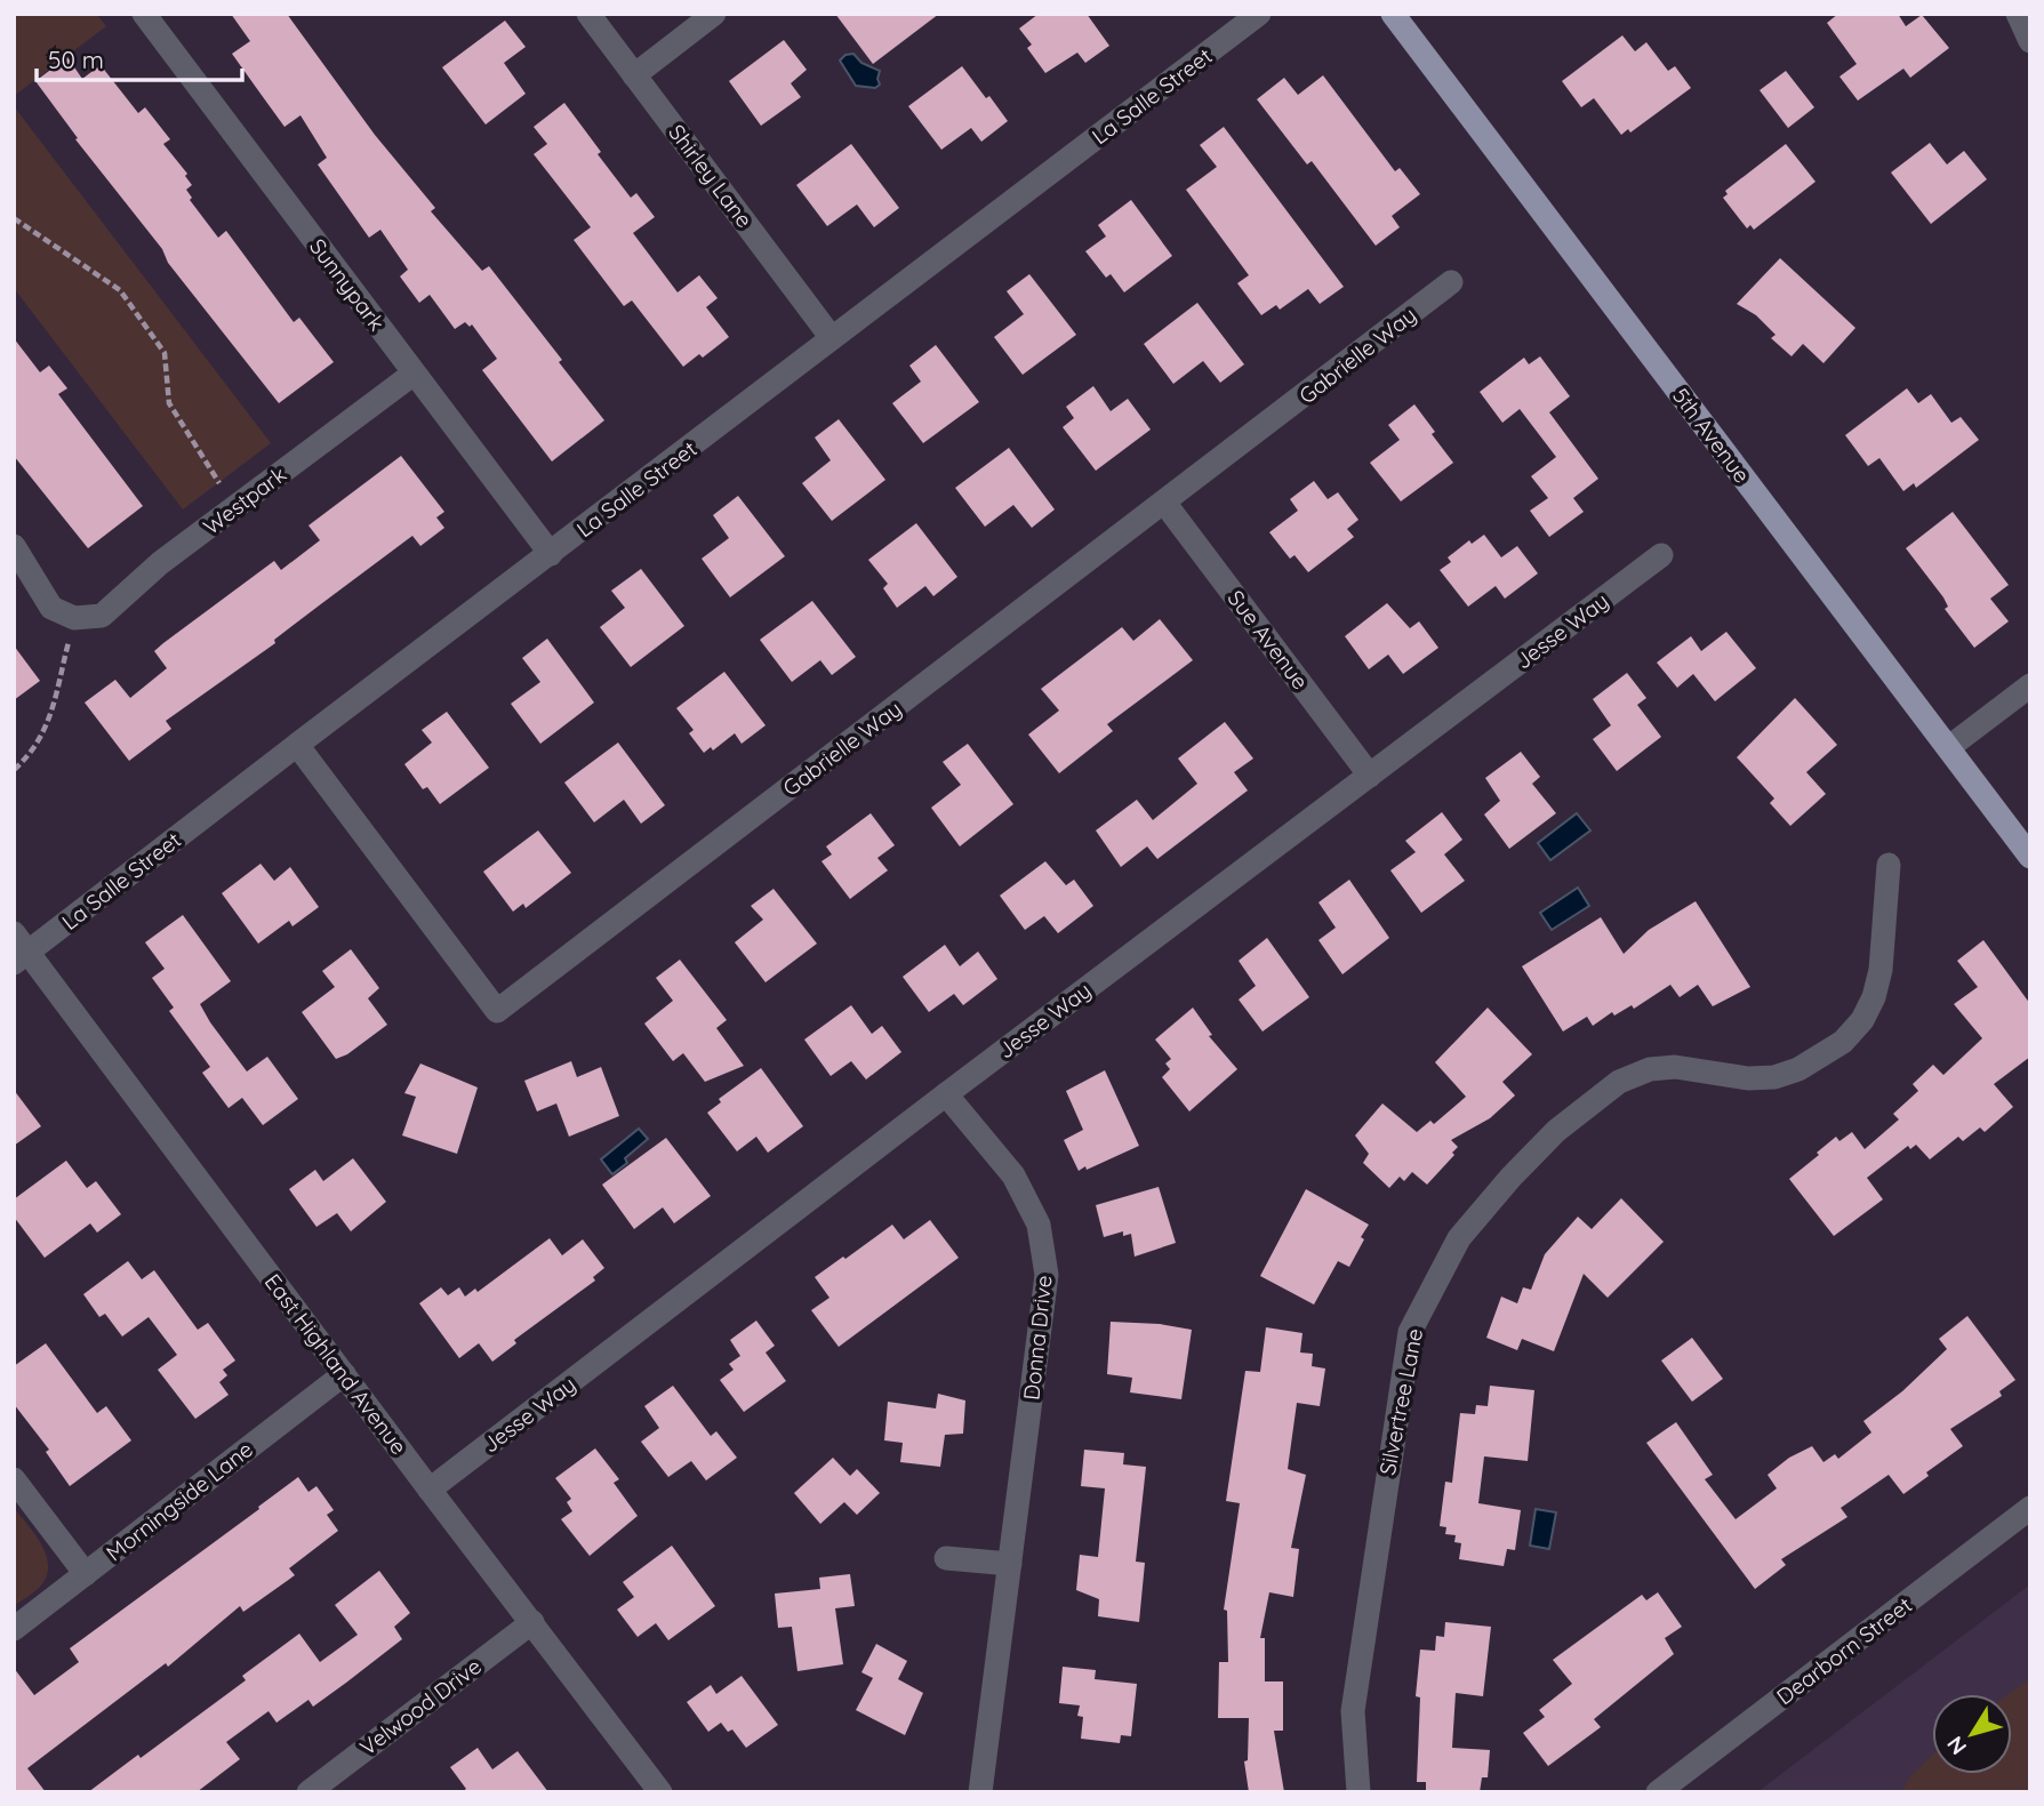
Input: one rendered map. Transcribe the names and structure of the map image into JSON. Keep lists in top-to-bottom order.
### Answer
{
  "streets": {
    "main road": ["5th Avenue"],
    "street": [
      "La Salle Street",
      "Shirley Lane",
      "Sunnypark",
      "Gabrielle Way",
      "Westpark",
      "Jesse Way",
      "Sue Avenue",
      "Donna Drive",
      "East Highland Avenue",
      "Silvertree Lane",
      "Morningside Lane",
      "Dearborn Street",
      "Velwood Drive"
    ]
  },
  "crossings": [
    ["La Salle Street", "Shirley Lane"],
    ["La Salle Street", "Sunnypark"],
    ["La Salle Street", "Gabrielle Way"],
    ["La Salle Street", "East Highland Avenue"],
    ["Sunnypark", "Westpark"],
    ["Gabrielle Way", "Sue Avenue"],
    ["Jesse Way", "Sue Avenue"],
    ["Jesse Way", "Donna Drive"],
    ["Jesse Way", "East Highland Avenue"],
    ["East Highland Avenue", "Morningside Lane"],
    ["East Highland Avenue", "Velwood Drive"]
  ],
  "scale_bar": "50 m",
  "north": "bottom left"
}
